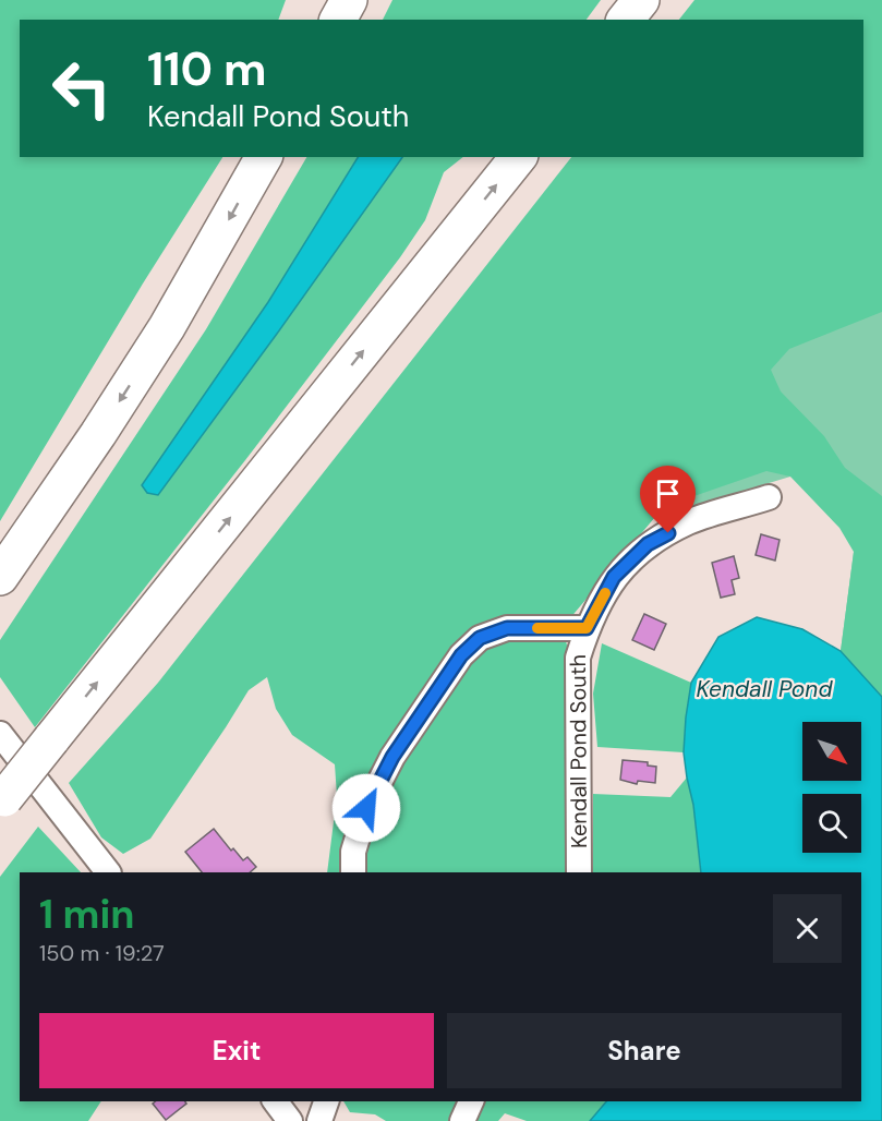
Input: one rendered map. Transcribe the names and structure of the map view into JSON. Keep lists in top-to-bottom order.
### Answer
{
  "streets": {
    "street": ["Kendall Pond South"]
  },
  "water": ["Kendall Pond"],
  "north": "bottom right",
  "page": {
    "turn": ["110 m", "Kendall Pond South"],
    "heading": ["1 min", "150 m · 19:27"],
    "buttons": ["Exit", "Share"]
  }
}
